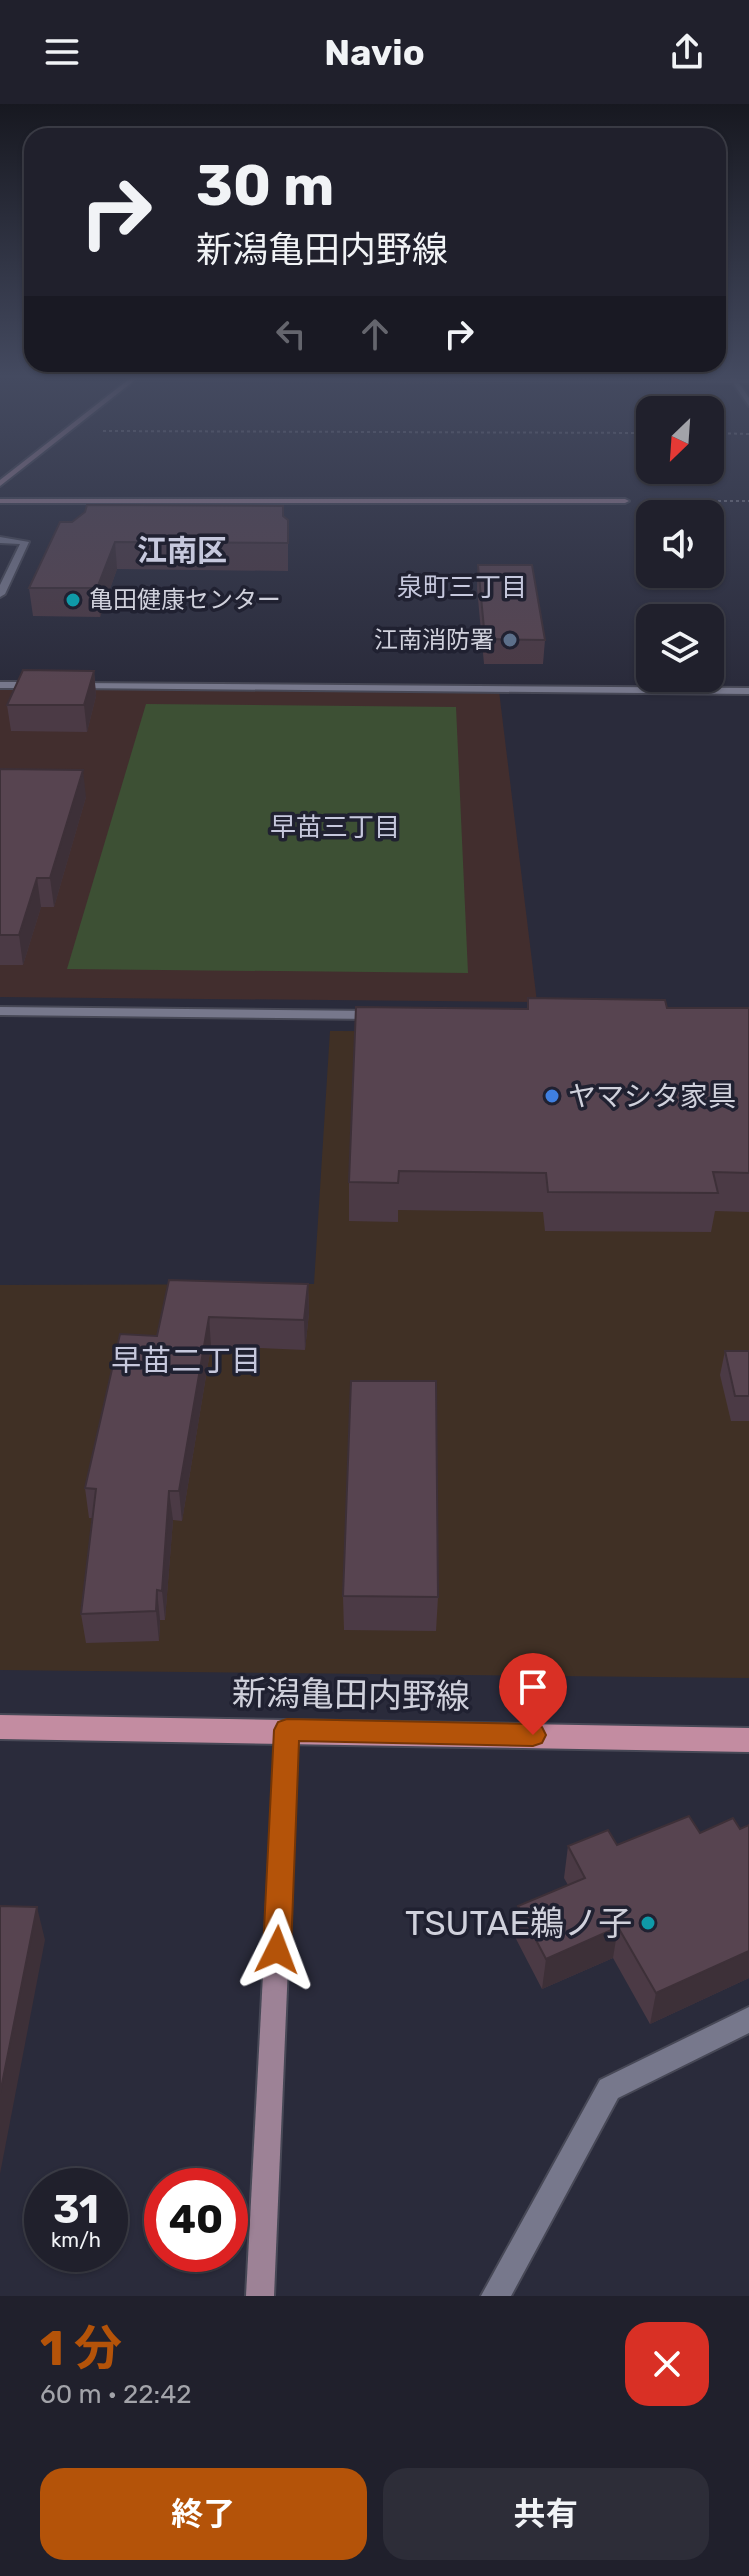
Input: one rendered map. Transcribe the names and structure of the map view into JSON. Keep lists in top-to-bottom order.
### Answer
{
  "streets": {
    "main road": ["新潟亀田内野線"]
  },
  "districts": [
    "江南区",
    "泉町三丁目",
    "早苗三丁目",
    "早苗二丁目"
  ],
  "places": [
    "亀田健康センター",
    "江南消防署",
    "ヤマシタ家具",
    "TSUTAE鵜ノ子"
  ],
  "north": "bottom left",
  "page": {
    "header": "Navio",
    "turn": ["30 m", "新潟亀田内野線"],
    "speed": "31 km/h",
    "limit": "40",
    "heading": ["1 分", "60 m · 22:42"],
    "buttons": ["終了", "共有"]
  }
}
